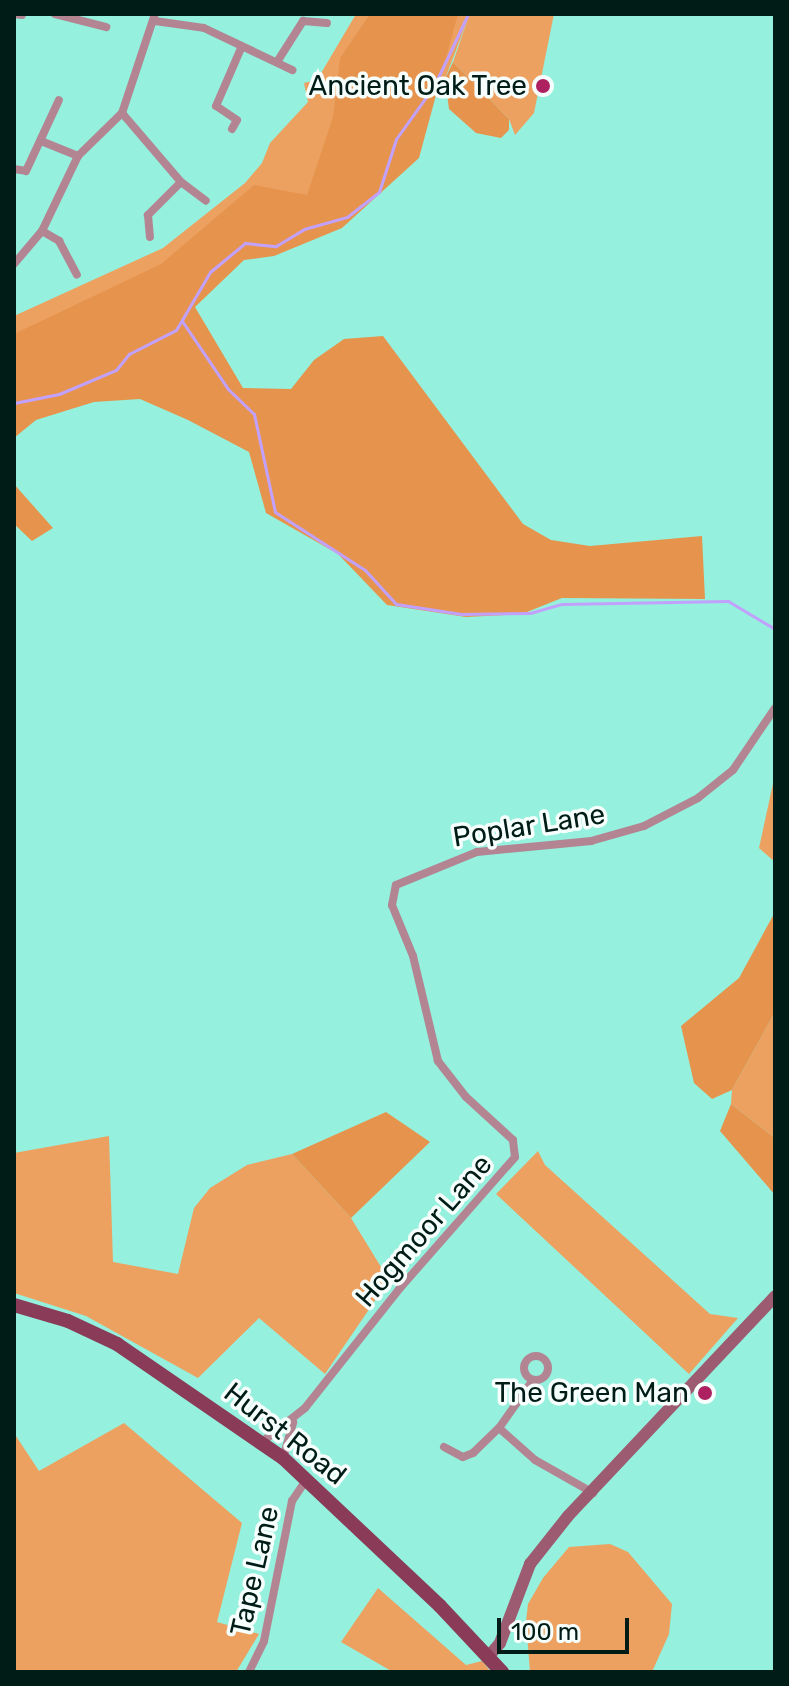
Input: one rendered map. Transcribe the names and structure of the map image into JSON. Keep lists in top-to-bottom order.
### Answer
{
  "streets": {
    "main road": ["Hurst Road"],
    "street": ["Poplar Lane", "Hogmoor Lane", "Tape Lane"]
  },
  "crossings": [
    ["Poplar Lane", "Hogmoor Lane"],
    ["Hogmoor Lane", "Hurst Road"],
    ["Hurst Road", "Tape Lane"]
  ],
  "places": ["Ancient Oak Tree", "The Green Man"],
  "scale_bar": "100 m"
}
